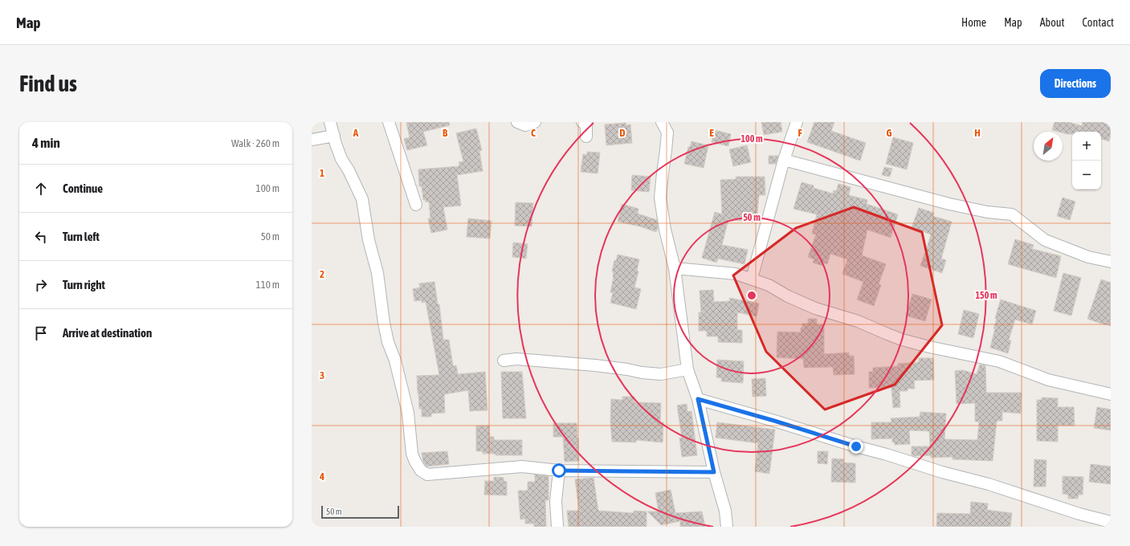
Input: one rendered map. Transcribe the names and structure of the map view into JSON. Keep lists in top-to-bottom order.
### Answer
{
  "scale_bar": "50 m",
  "north": "top right",
  "page": {
    "header": "Map",
    "nav": [
      "Home",
      "Map",
      "About",
      "Contact"
    ],
    "buttons": "Directions",
    "title": "Find us",
    "heading": ["4 min", "Walk · 260 m"],
    "map_buttons": ["+", "−"],
    "list": [
      ["Continue", "100 m"],
      ["Turn left", "50 m"],
      ["Turn right", "110 m"],
      "Arrive at destination"
    ],
    "scale": "50 m"
  },
  "grid": {
    "columns": [
      "A",
      "B",
      "C",
      "D",
      "E",
      "F",
      "G",
      "H"
    ],
    "rows": [
      "1",
      "2",
      "3",
      "4"
    ]
  },
  "rings": ["100 m", "50 m", "150 m"]
}
